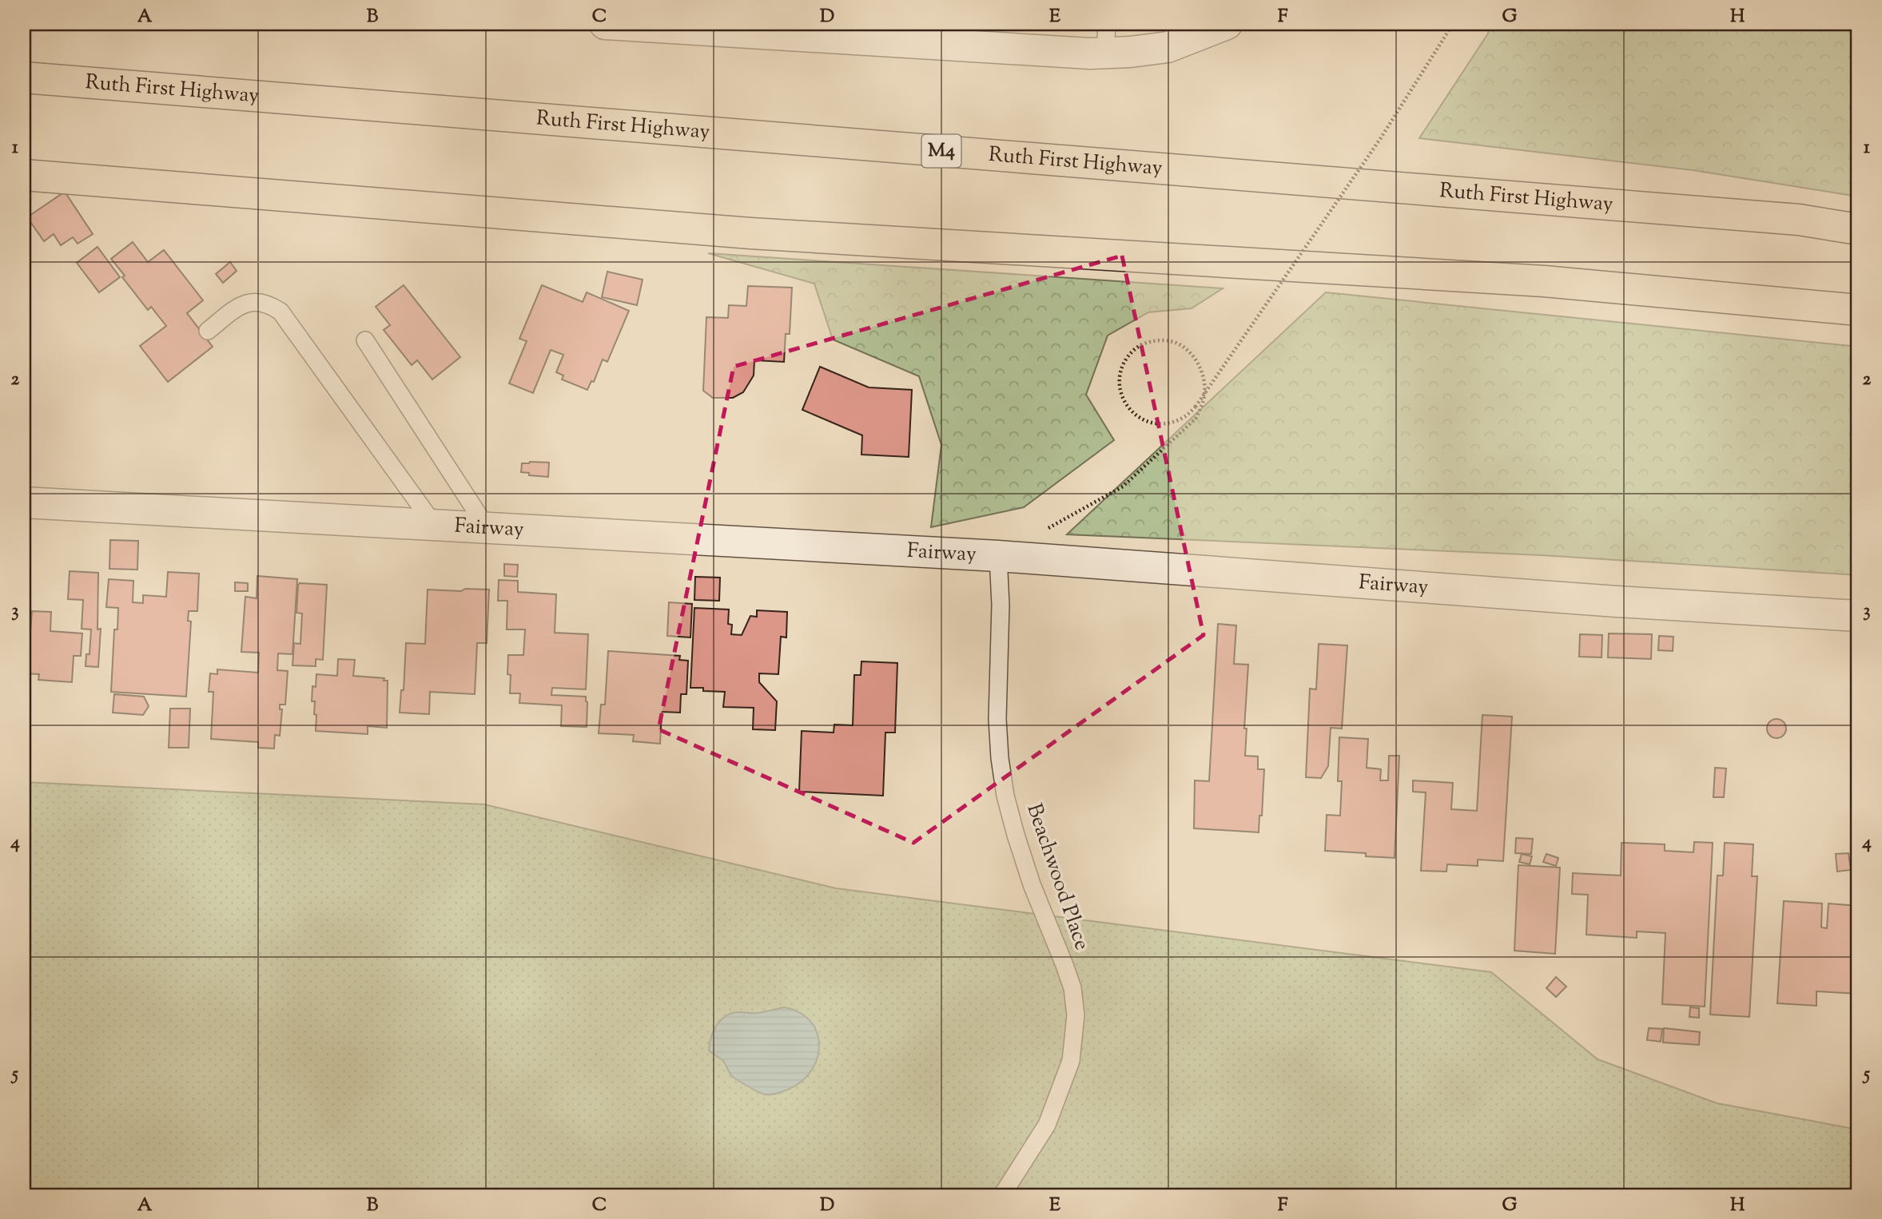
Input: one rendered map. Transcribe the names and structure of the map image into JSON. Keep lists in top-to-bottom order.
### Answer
{
  "streets": {
    "highway": ["Ruth First Highway", "M4"],
    "street": ["Fairway"],
    "lane": ["Beachwood Place"]
  },
  "crossings": [
    ["Fairway", "Beachwood Place"]
  ],
  "grid": {
    "columns": [
      "A",
      "B",
      "C",
      "D",
      "E",
      "F",
      "G",
      "H"
    ],
    "rows": [
      "1",
      "2",
      "3",
      "4",
      "5"
    ]
  }
}
